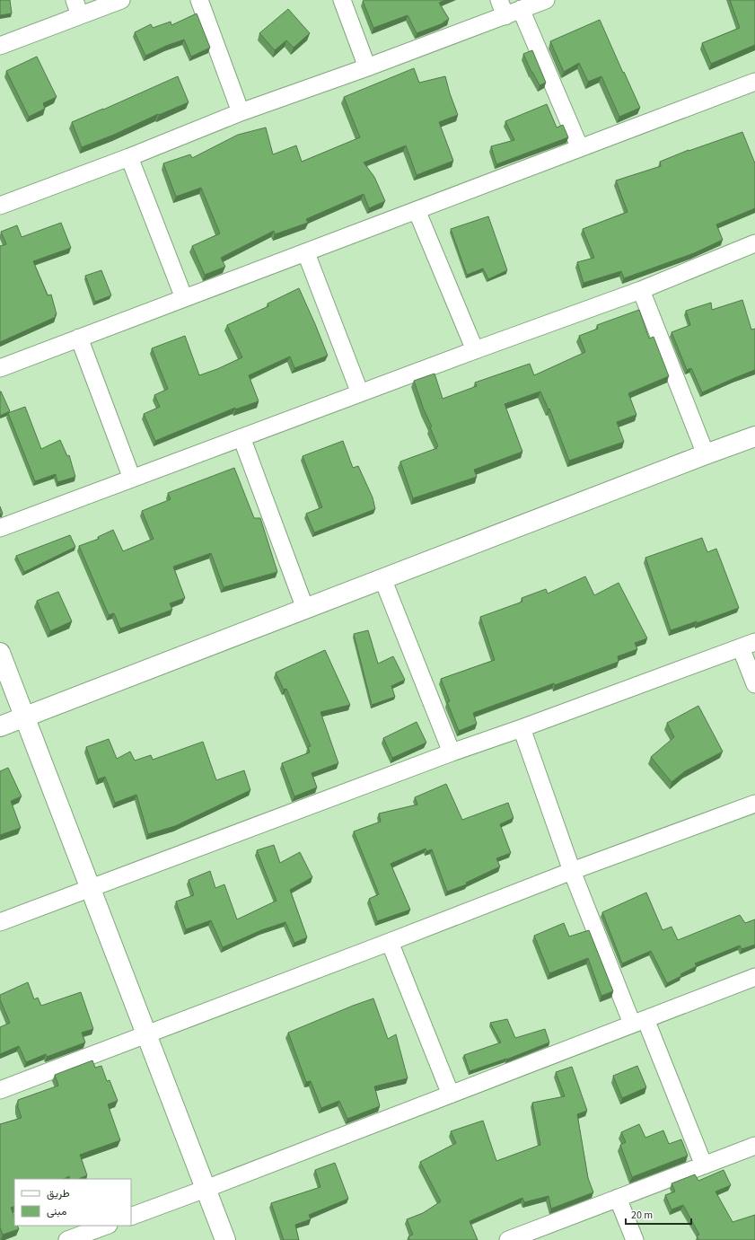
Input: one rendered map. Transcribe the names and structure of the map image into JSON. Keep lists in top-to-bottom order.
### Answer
{
  "legend": ["طريق", "مبنى"],
  "scale_bar": "20 m"
}
